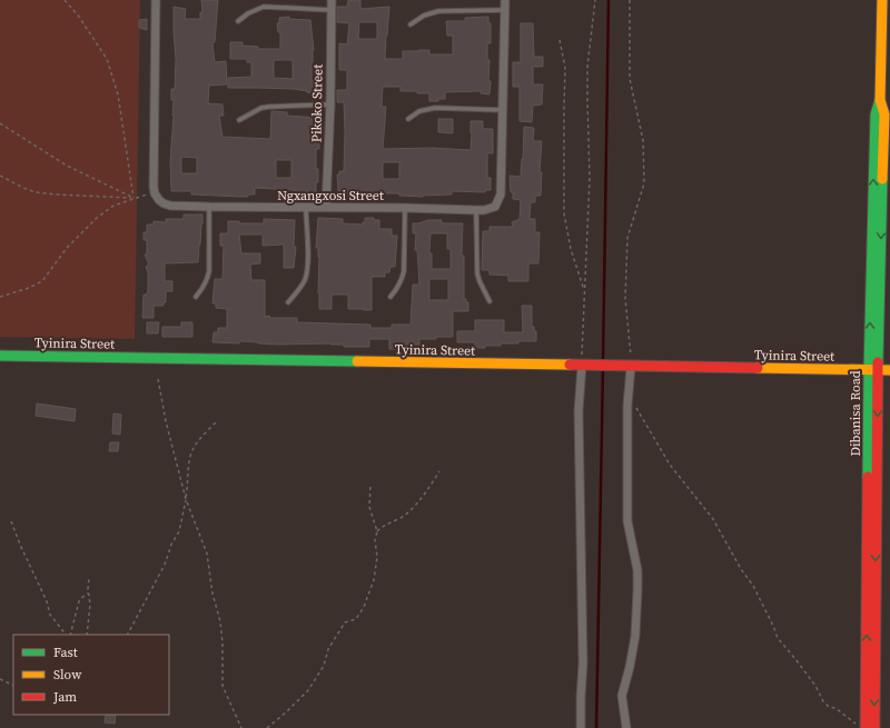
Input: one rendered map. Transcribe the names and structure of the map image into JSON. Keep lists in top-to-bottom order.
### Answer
{
  "streets": {
    "main road": ["Tyinira Street", "Dibanisa Road"],
    "street": ["Pikoko Street", "Ngxangxosi Street"]
  },
  "crossings": [
    ["Pikoko Street", "Ngxangxosi Street"],
    ["Tyinira Street", "Dibanisa Road"]
  ],
  "legend": ["Fast", "Slow", "Jam"]
}
